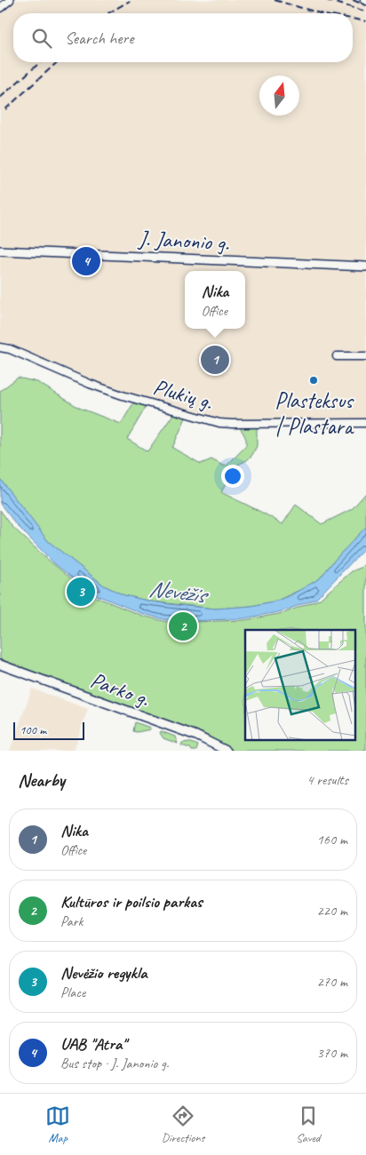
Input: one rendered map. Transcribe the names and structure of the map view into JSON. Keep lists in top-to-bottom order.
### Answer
{
  "streets": {
    "main road": ["J. Janonio g.", "Parko g."],
    "street": ["Plukių g."]
  },
  "water": ["Nevėžis"],
  "places": ["Plasteksus | Plastara"],
  "scale_bar": "100 m",
  "north": "top",
  "page": {
    "search": "Search here",
    "pins": [
      "4",
      "1",
      "3",
      "2"
    ],
    "popup": ["Nika", "Office"],
    "scale": "100 m",
    "heading": ["Nearby", "4 results"],
    "list": [
      {
        "mark": "1",
        "name": "Nika",
        "note": "Office",
        "value": "160 m"
      },
      {
        "mark": "2",
        "name": "Kultūros ir poilsio parkas",
        "note": "Park",
        "value": "220 m"
      },
      {
        "mark": "3",
        "name": "Nevėžio regykla",
        "note": "Place",
        "value": "270 m"
      },
      {
        "mark": "4",
        "name": "UAB \"Atra\"",
        "note": "Bus stop · J. Janonio g.",
        "value": "370 m"
      }
    ],
    "nav": ["Map", "Directions", "Saved"]
  }
}
